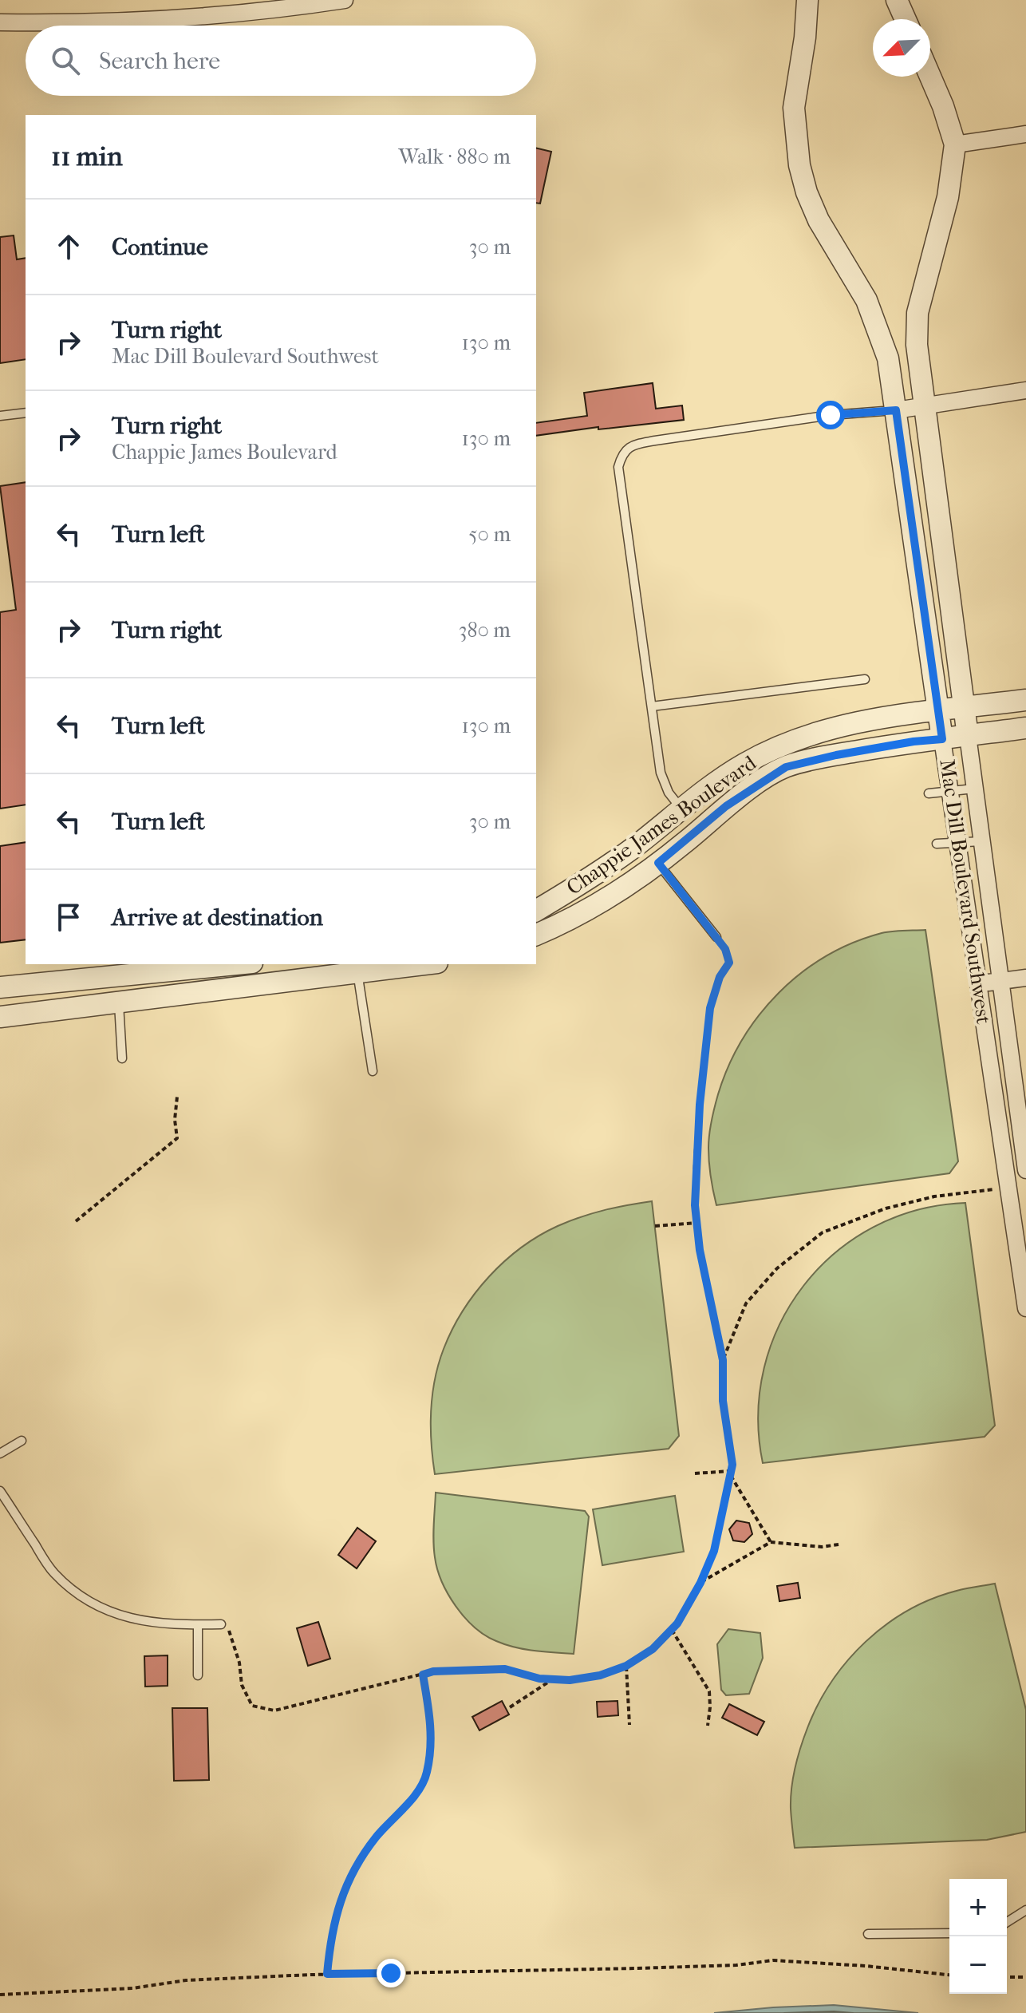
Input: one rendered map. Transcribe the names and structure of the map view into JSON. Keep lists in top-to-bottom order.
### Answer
{
  "streets": {
    "street": ["Chappie James Boulevard", "Mac Dill Boulevard Southwest"]
  },
  "crossings": [
    ["Chappie James Boulevard", "Mac Dill Boulevard Southwest"]
  ],
  "north": "bottom left",
  "page": {
    "search": "Search here",
    "heading": ["11 min", "Walk · 880 m"],
    "list": [
      ["Continue", "30 m"],
      ["Turn right", "Mac Dill Boulevard Southwest", "130 m"],
      ["Turn right", "Chappie James Boulevard", "130 m"],
      ["Turn left", "50 m"],
      ["Turn right", "380 m"],
      ["Turn left", "130 m"],
      ["Turn left", "30 m"],
      "Arrive at destination"
    ],
    "map_buttons": ["+", "−"]
  }
}
